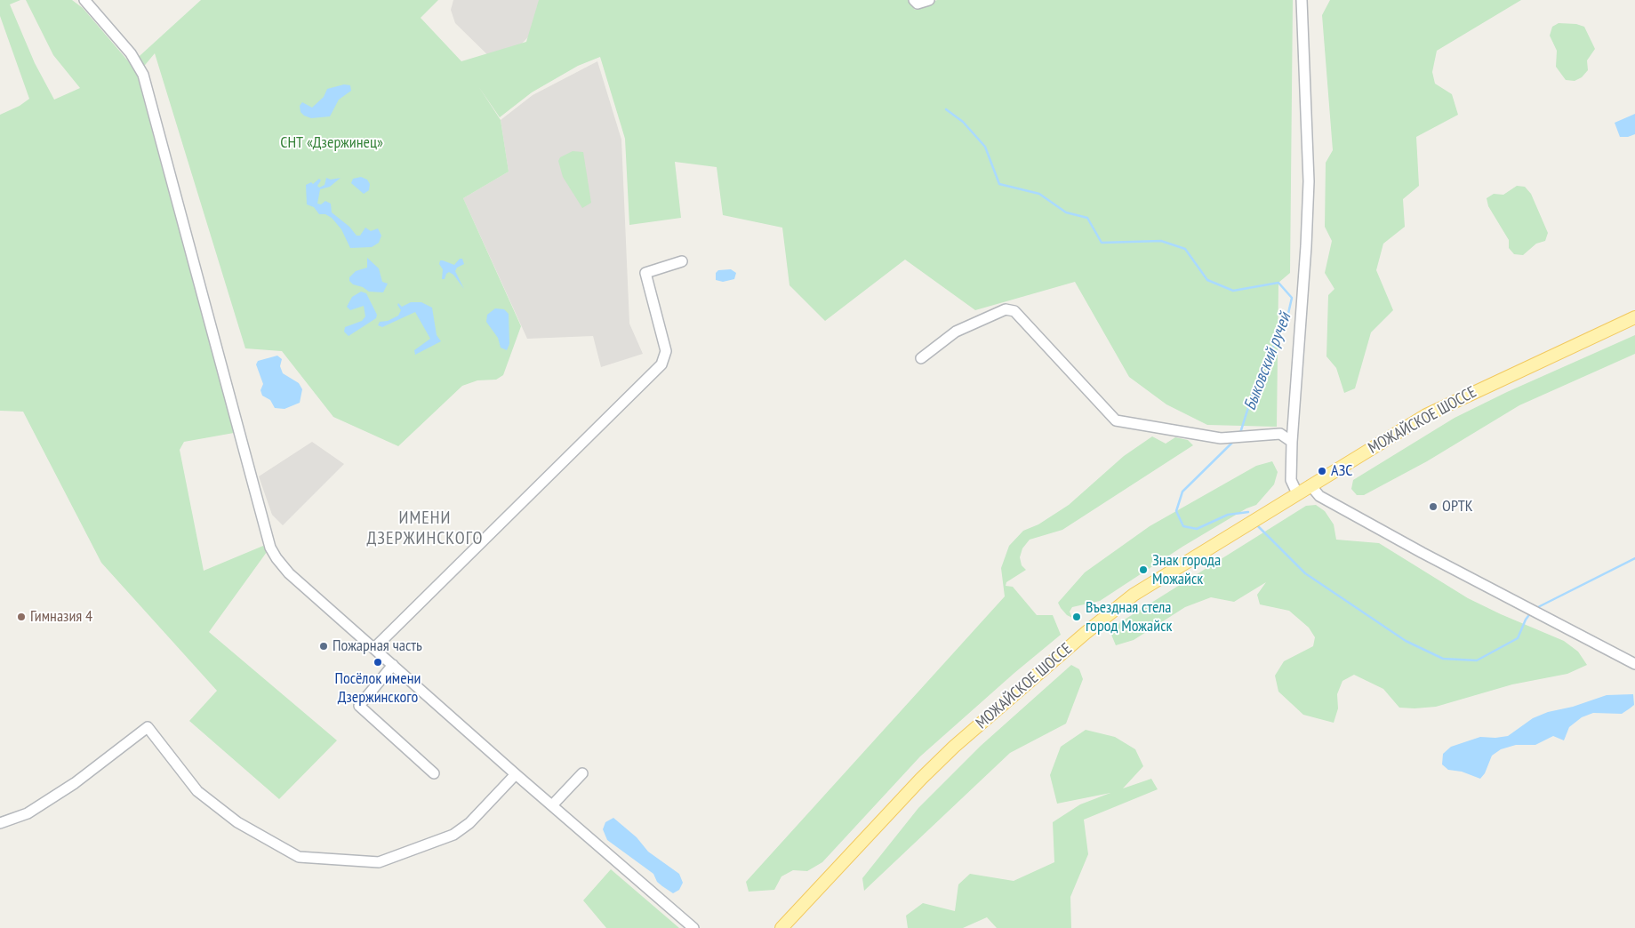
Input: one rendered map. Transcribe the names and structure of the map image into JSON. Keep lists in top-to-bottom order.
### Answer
{
  "streets": {
    "main road": ["МОЖАЙСКОЕ ШОССЕ"]
  },
  "districts": ["ИМЕНИ ДЗЕРЖИНСКОГО"],
  "water": ["Быковский ручей"],
  "parks": ["СНТ «Дзержинец»"],
  "places": [
    "АЗС",
    "ОРТК",
    "Знак города Можайск",
    "Гимназия 4",
    "Въездная стела город Можайск",
    "Пожарная часть",
    "Посёлок имени Дзержинского"
  ]
}
